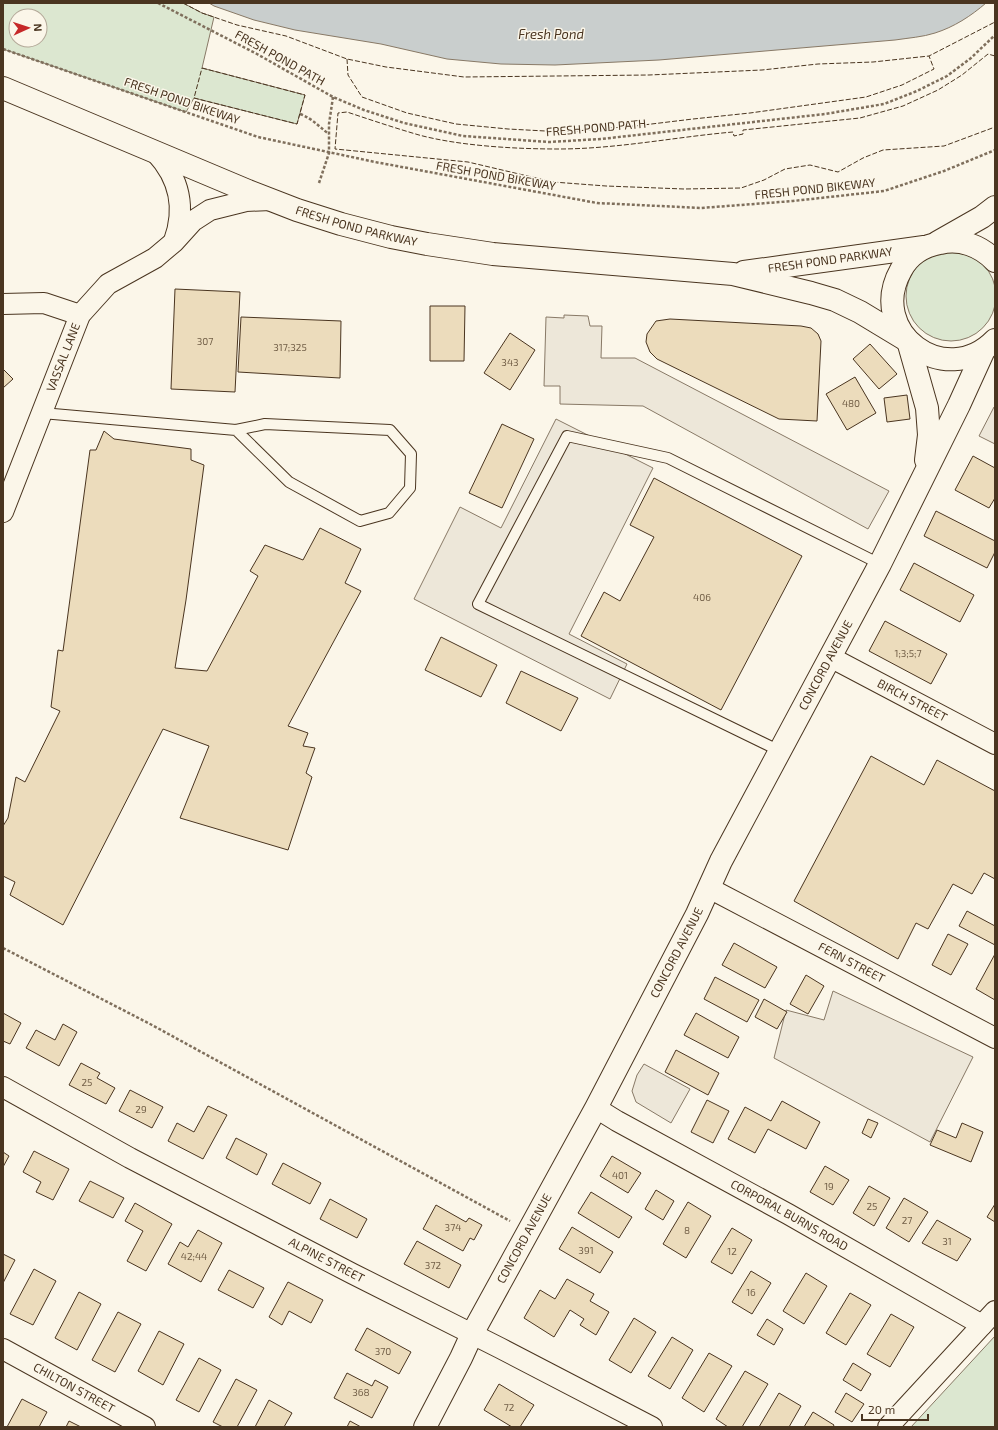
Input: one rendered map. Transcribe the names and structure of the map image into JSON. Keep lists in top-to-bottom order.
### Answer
{
  "streets": {
    "main road": ["FRESH POND PARKWAY", "CONCORD AVENUE"],
    "street": [
      "VASSAL LANE",
      "BIRCH STREET",
      "FERN STREET",
      "CORPORAL BURNS ROAD",
      "ALPINE STREET",
      "CHILTON STREET"
    ],
    "path": ["FRESH POND PATH", "FRESH POND BIKEWAY"]
  },
  "crossings": [
    ["FRESH POND PARKWAY", "VASSAL LANE"],
    ["FRESH POND PARKWAY", "CONCORD AVENUE"],
    ["CONCORD AVENUE", "BIRCH STREET"],
    ["CONCORD AVENUE", "FERN STREET"],
    ["CONCORD AVENUE", "CORPORAL BURNS ROAD"],
    ["CONCORD AVENUE", "ALPINE STREET"]
  ],
  "water": ["Fresh Pond"],
  "house_numbers": [
    "307",
    "317;325",
    "343",
    "480",
    "406",
    "1;3;5;7",
    "25",
    "29",
    "401",
    "19",
    "25",
    "27",
    "374",
    "8",
    "31",
    "391",
    "12",
    "42;44",
    "372",
    "16",
    "370",
    "368",
    "72"
  ],
  "scale_bar": "20 m",
  "north": "right"
}
